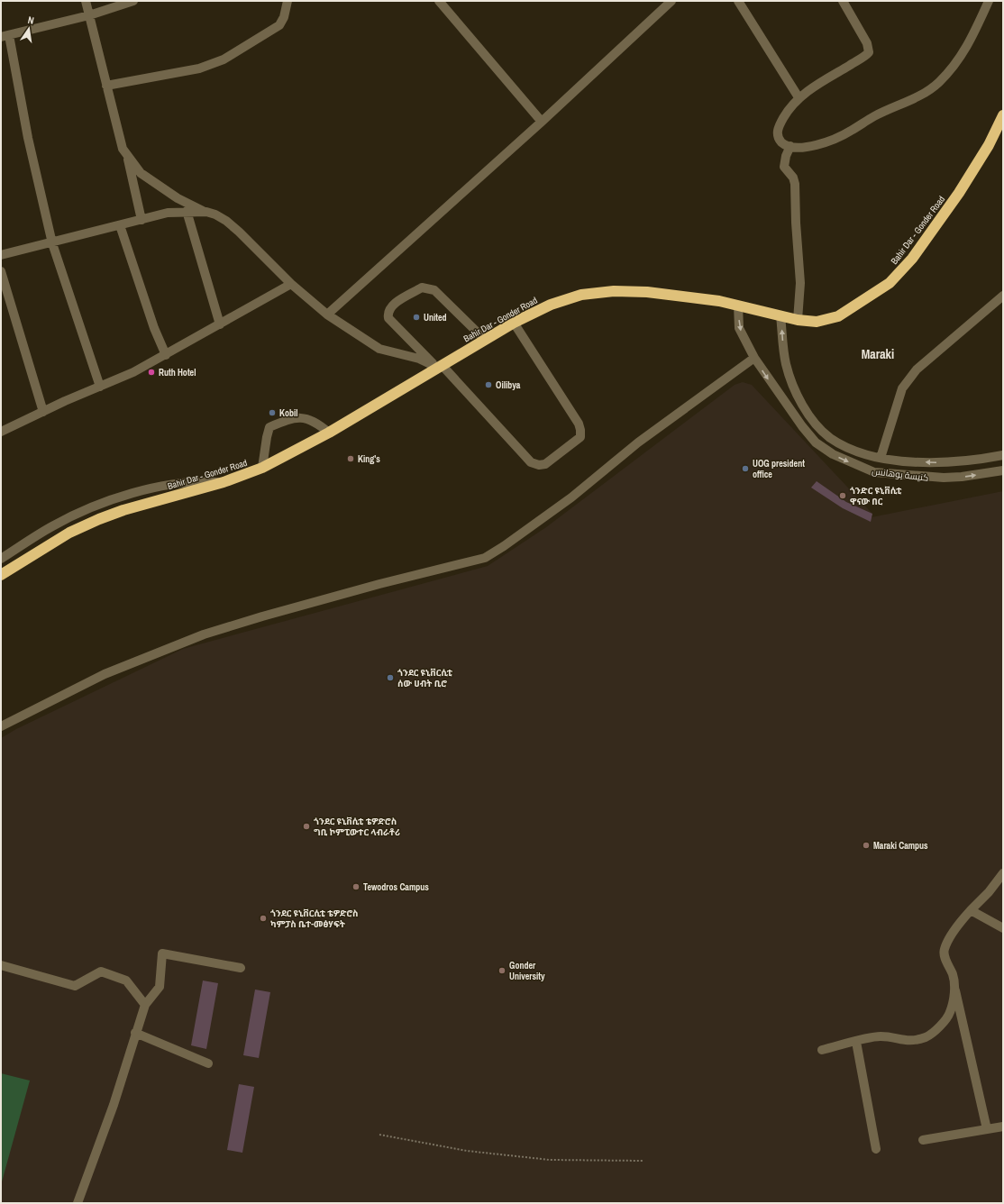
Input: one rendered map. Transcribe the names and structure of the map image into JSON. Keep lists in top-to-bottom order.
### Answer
{
  "streets": {
    "highway": ["Bahir Dar - Gonder Road"],
    "street": ["كنيسة يوهانس"]
  },
  "crossings": [
    ["Bahir Dar - Gonder Road", "كنيسة يوهانس"]
  ],
  "one_way": ["كنيسة يوهانس"],
  "districts": ["Maraki"],
  "places": [
    "United",
    "Ruth Hotel",
    "Oilibya",
    "Kobil",
    "King's",
    "UOG president office",
    "ጎንድር ዩኒቨሲቲ ዋናው በር",
    "ጎንደር ዩኒቨርሲቲ ሰው ሀብት ቢሮ",
    "ጎንደር ዩኒቨሲቲ ቴዎድሮስ ግቢ ኮምፒውተር ላብራቶሪ",
    "Maraki Campus",
    "Tewodros Campus",
    "ጎንደር ዩኒቨርሲቲ ቴዎድሮስ ካምፓስ ቤተ-መፅሃፍት",
    "Gonder University"
  ],
  "north": "top"
}
